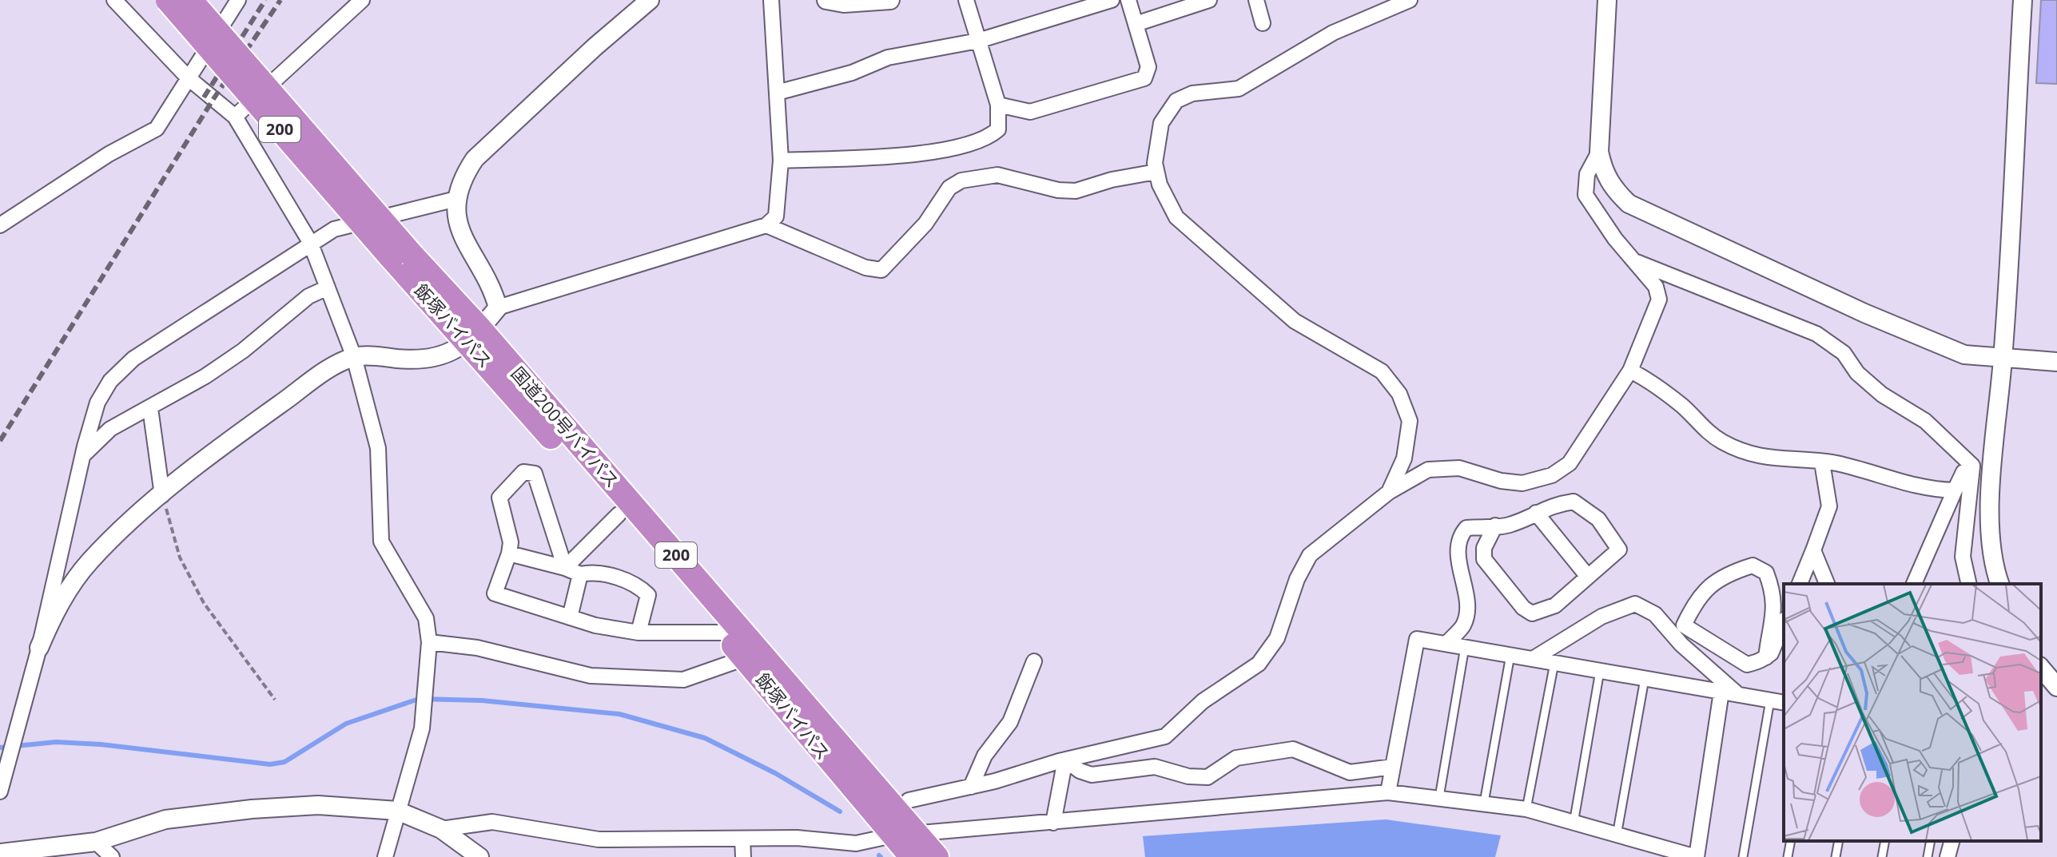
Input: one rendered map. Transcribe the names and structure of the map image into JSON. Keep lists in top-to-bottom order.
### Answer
{
  "streets": {
    "highway": ["200", "飯塚バイパス", "国道200号バイパス"]
  },
  "crossings": [
    ["200", "国道200号バイパス"],
    ["飯塚バイパス", "国道200号バイパス"]
  ]
}
